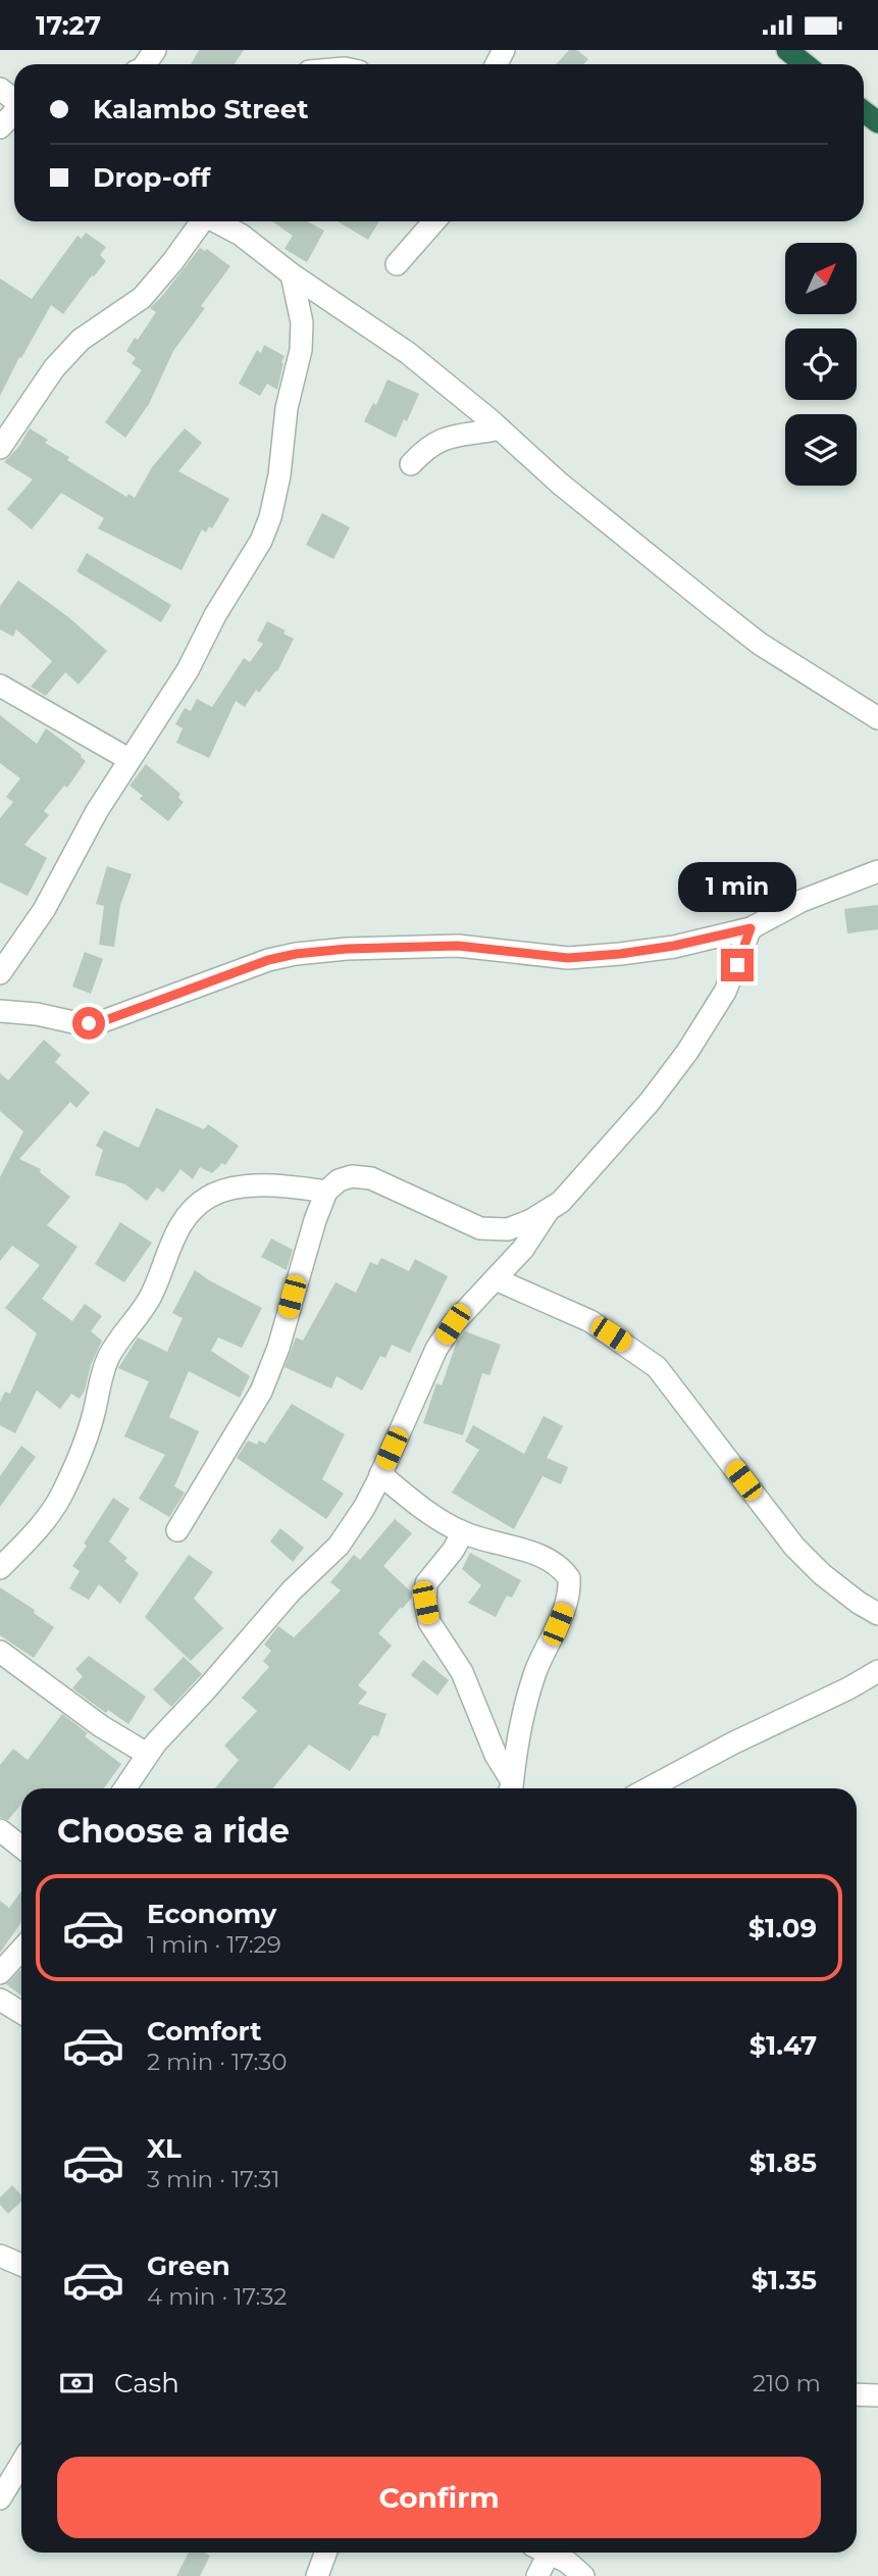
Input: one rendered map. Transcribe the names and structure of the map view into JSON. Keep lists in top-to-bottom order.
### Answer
{
  "north": "top right",
  "page": {
    "status": "17:27",
    "banner": ["Kalambo Street", "Drop-off"],
    "bubble": "1 min",
    "heading": "Choose a ride",
    "list": [
      {
        "name": "Economy",
        "note": "1 min · 17:29",
        "value": "$1.09"
      },
      {
        "name": "Comfort",
        "note": "2 min · 17:30",
        "value": "$1.47"
      },
      {
        "name": "XL",
        "note": "3 min · 17:31",
        "value": "$1.85"
      },
      {
        "name": "Green",
        "note": "4 min · 17:32",
        "value": "$1.35"
      }
    ],
    "pay": ["Cash", "210 m"],
    "buttons": "Confirm"
  }
}
